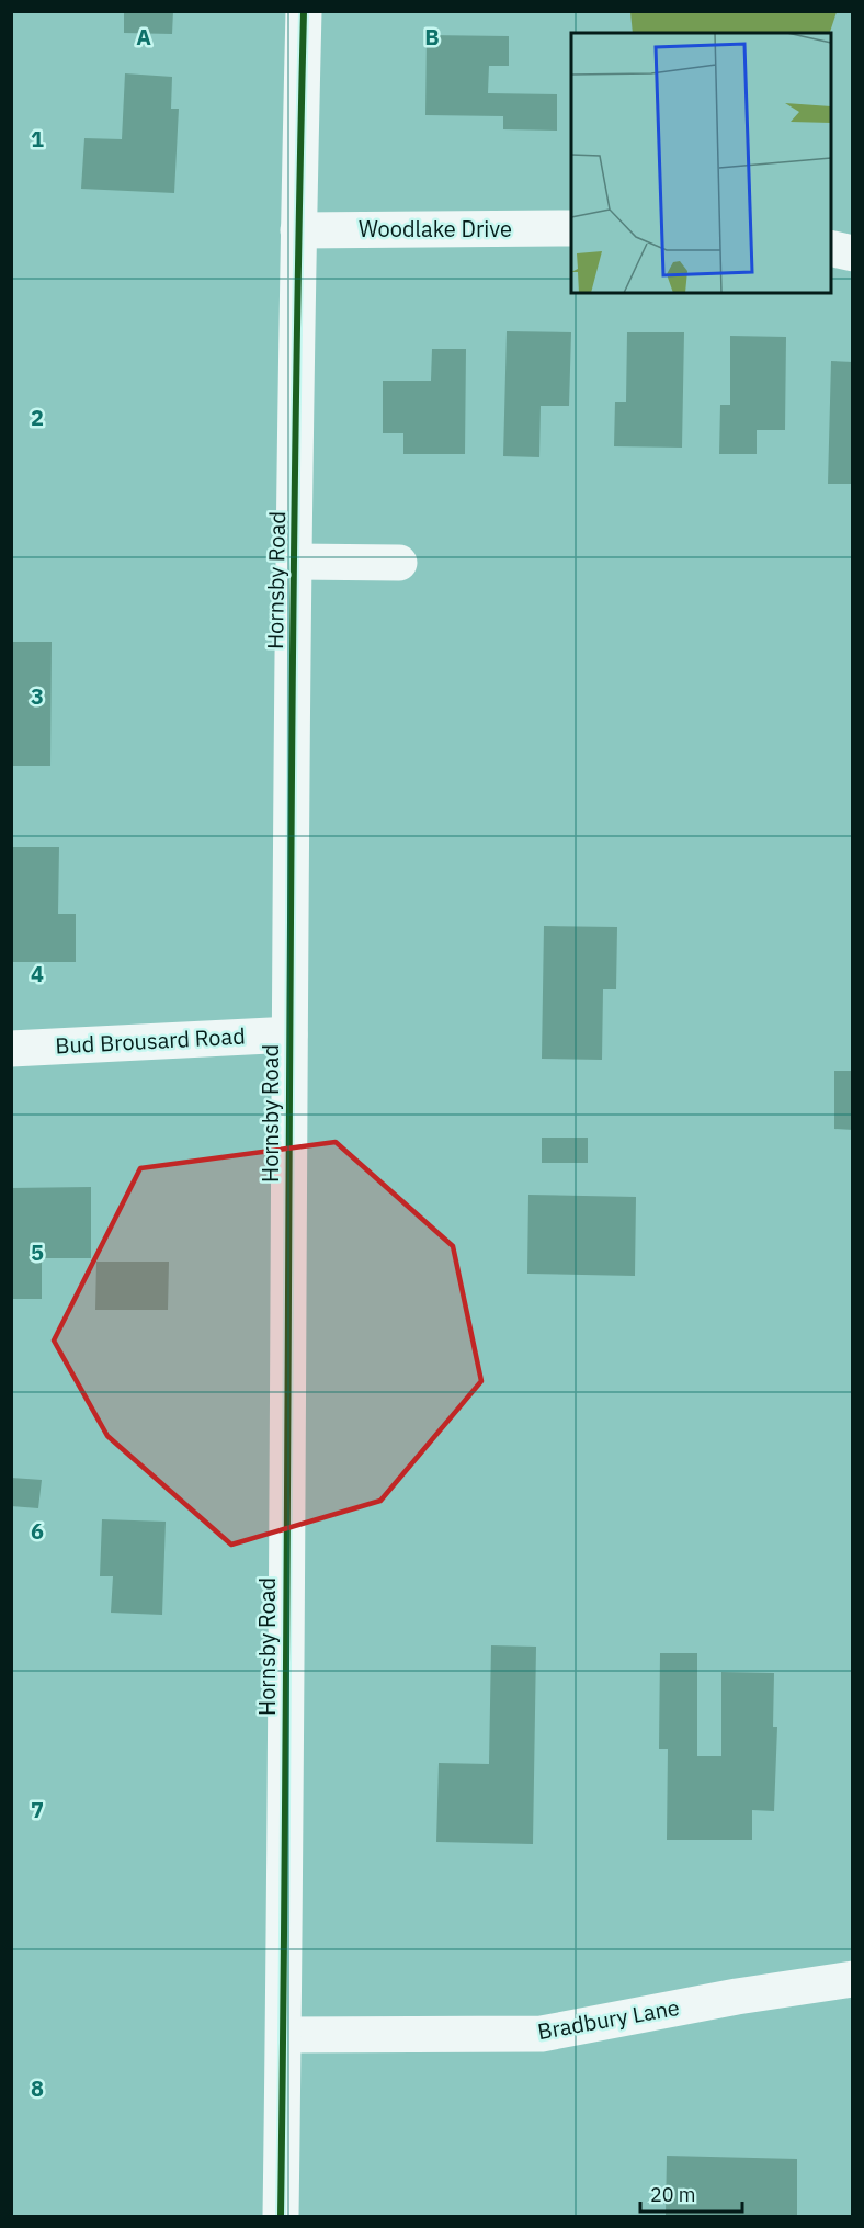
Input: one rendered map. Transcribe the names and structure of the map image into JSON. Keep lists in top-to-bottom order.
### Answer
{
  "streets": {
    "street": [
      "Woodlake Drive",
      "Hornsby Road",
      "Bud Brousard Road",
      "Bradbury Lane"
    ]
  },
  "crossings": [
    ["Woodlake Drive", "Hornsby Road"],
    ["Hornsby Road", "Bud Brousard Road"],
    ["Hornsby Road", "Bradbury Lane"]
  ],
  "scale_bar": "20 m",
  "grid": {
    "columns": ["A", "B"],
    "rows": [
      "1",
      "2",
      "3",
      "4",
      "5",
      "6",
      "7",
      "8"
    ]
  }
}
